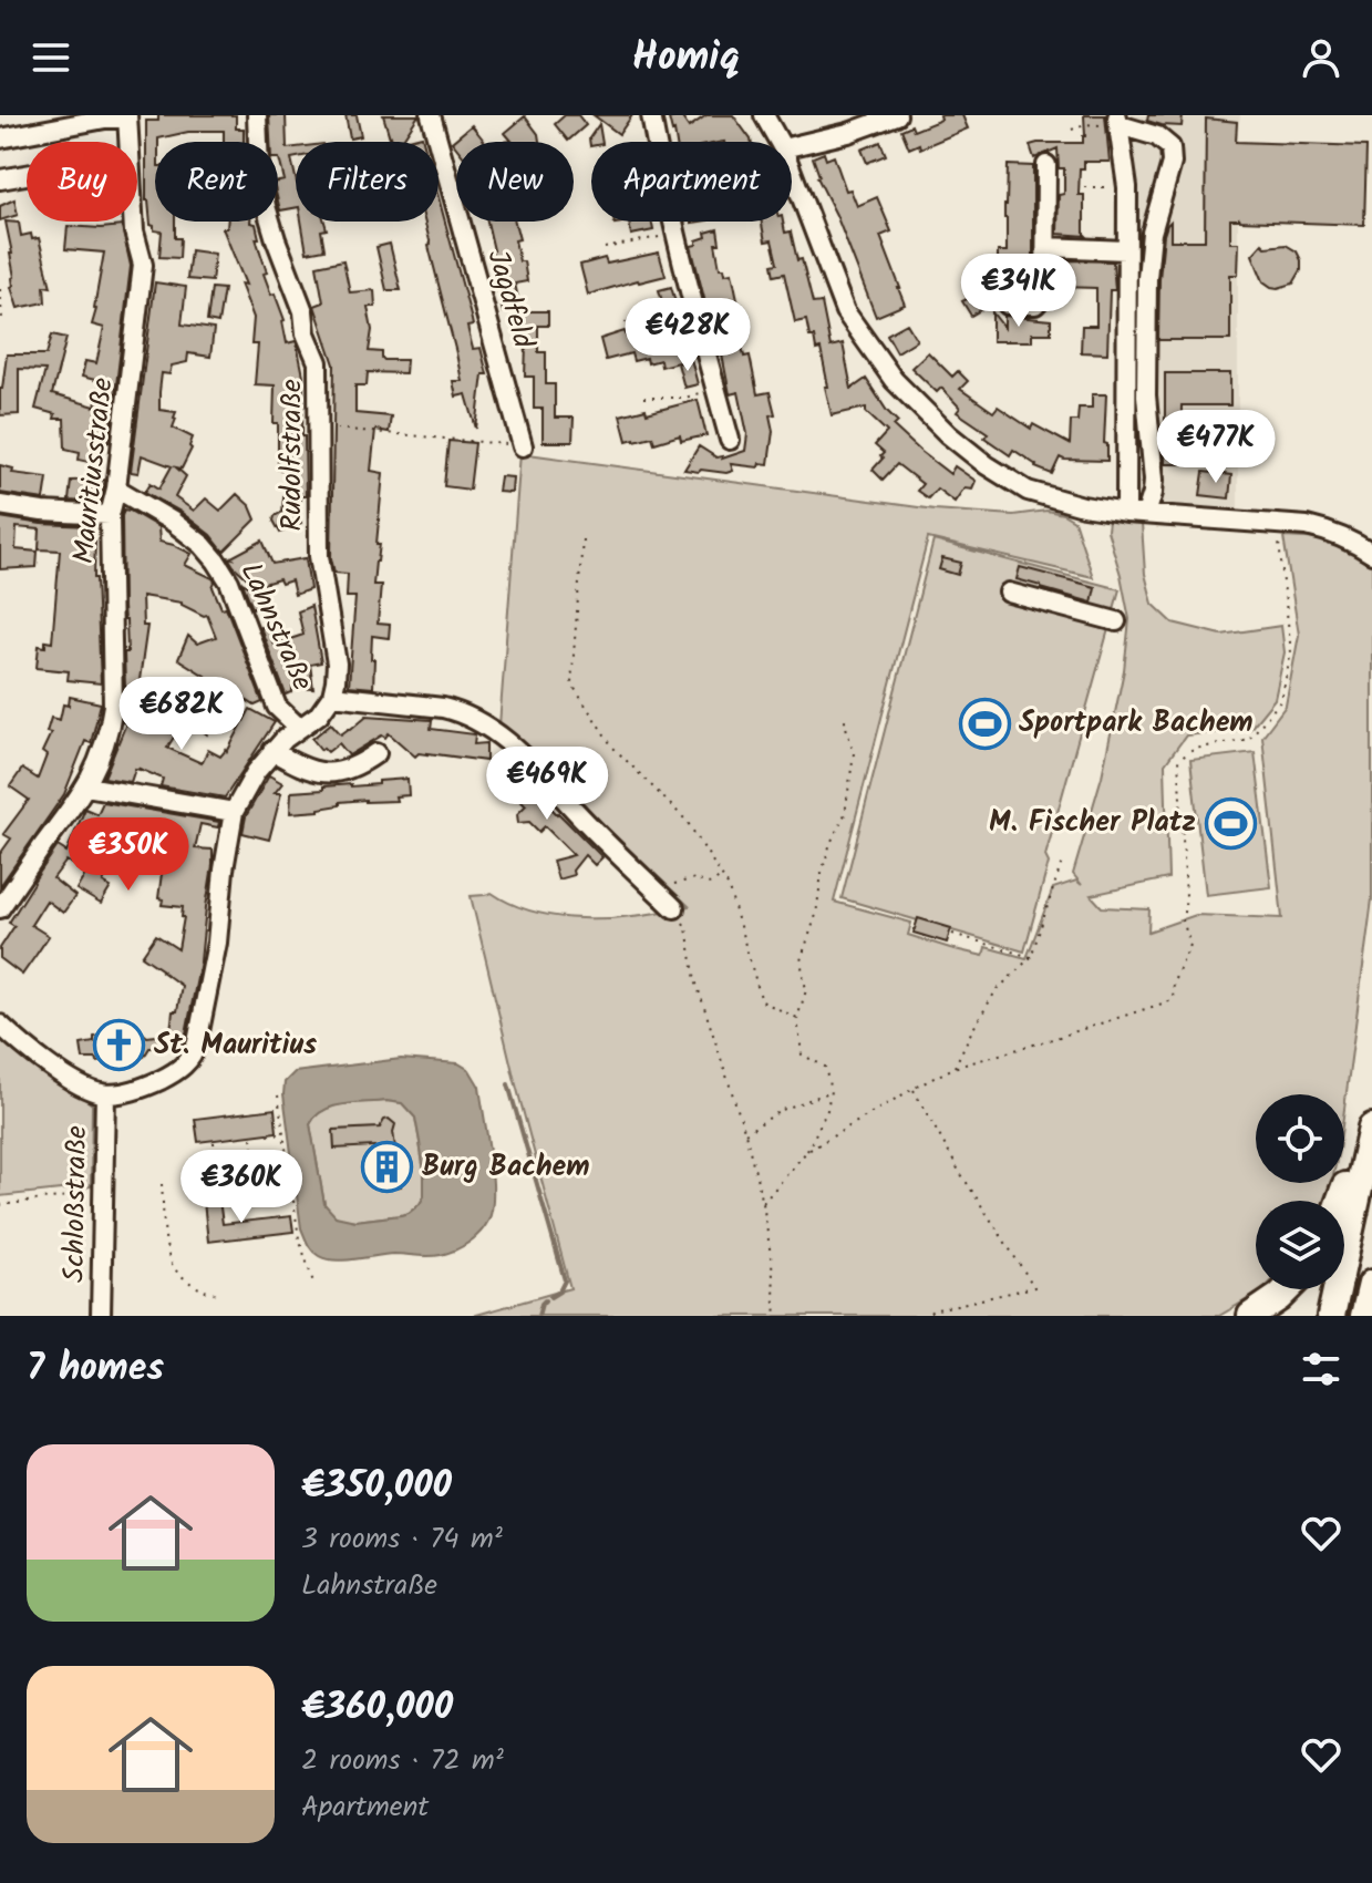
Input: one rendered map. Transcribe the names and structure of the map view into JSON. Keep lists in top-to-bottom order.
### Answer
{
  "streets": {
    "street": [
      "Jagdfeld",
      "Rudolfstraße",
      "Mauritiusstraße",
      "Lahnstraße",
      "Schloßstraße"
    ]
  },
  "crossings": [
    ["Rudolfstraße", "Lahnstraße"],
    ["Mauritiusstraße", "Lahnstraße"],
    ["Lahnstraße", "Schloßstraße"]
  ],
  "places": {
    "sports": ["Sportpark Bachem", "M. Fischer Platz"],
    "church": ["St. Mauritius"],
    "building": ["Burg Bachem"]
  },
  "page": {
    "header": "Homiq",
    "chip": [
      "Buy",
      "Rent",
      "Filters",
      "New",
      "Apartment"
    ],
    "price": [
      "€341K",
      "€428K",
      "€477K",
      "€682K",
      "€469K",
      "€350K",
      "€360K"
    ],
    "heading": "7 homes",
    "list": [
      {
        "name": "€350,000",
        "note": "3 rooms · 74 m² · Lahnstraße"
      },
      {
        "name": "€360,000",
        "note": "2 rooms · 72 m² · Apartment"
      }
    ]
  }
}
